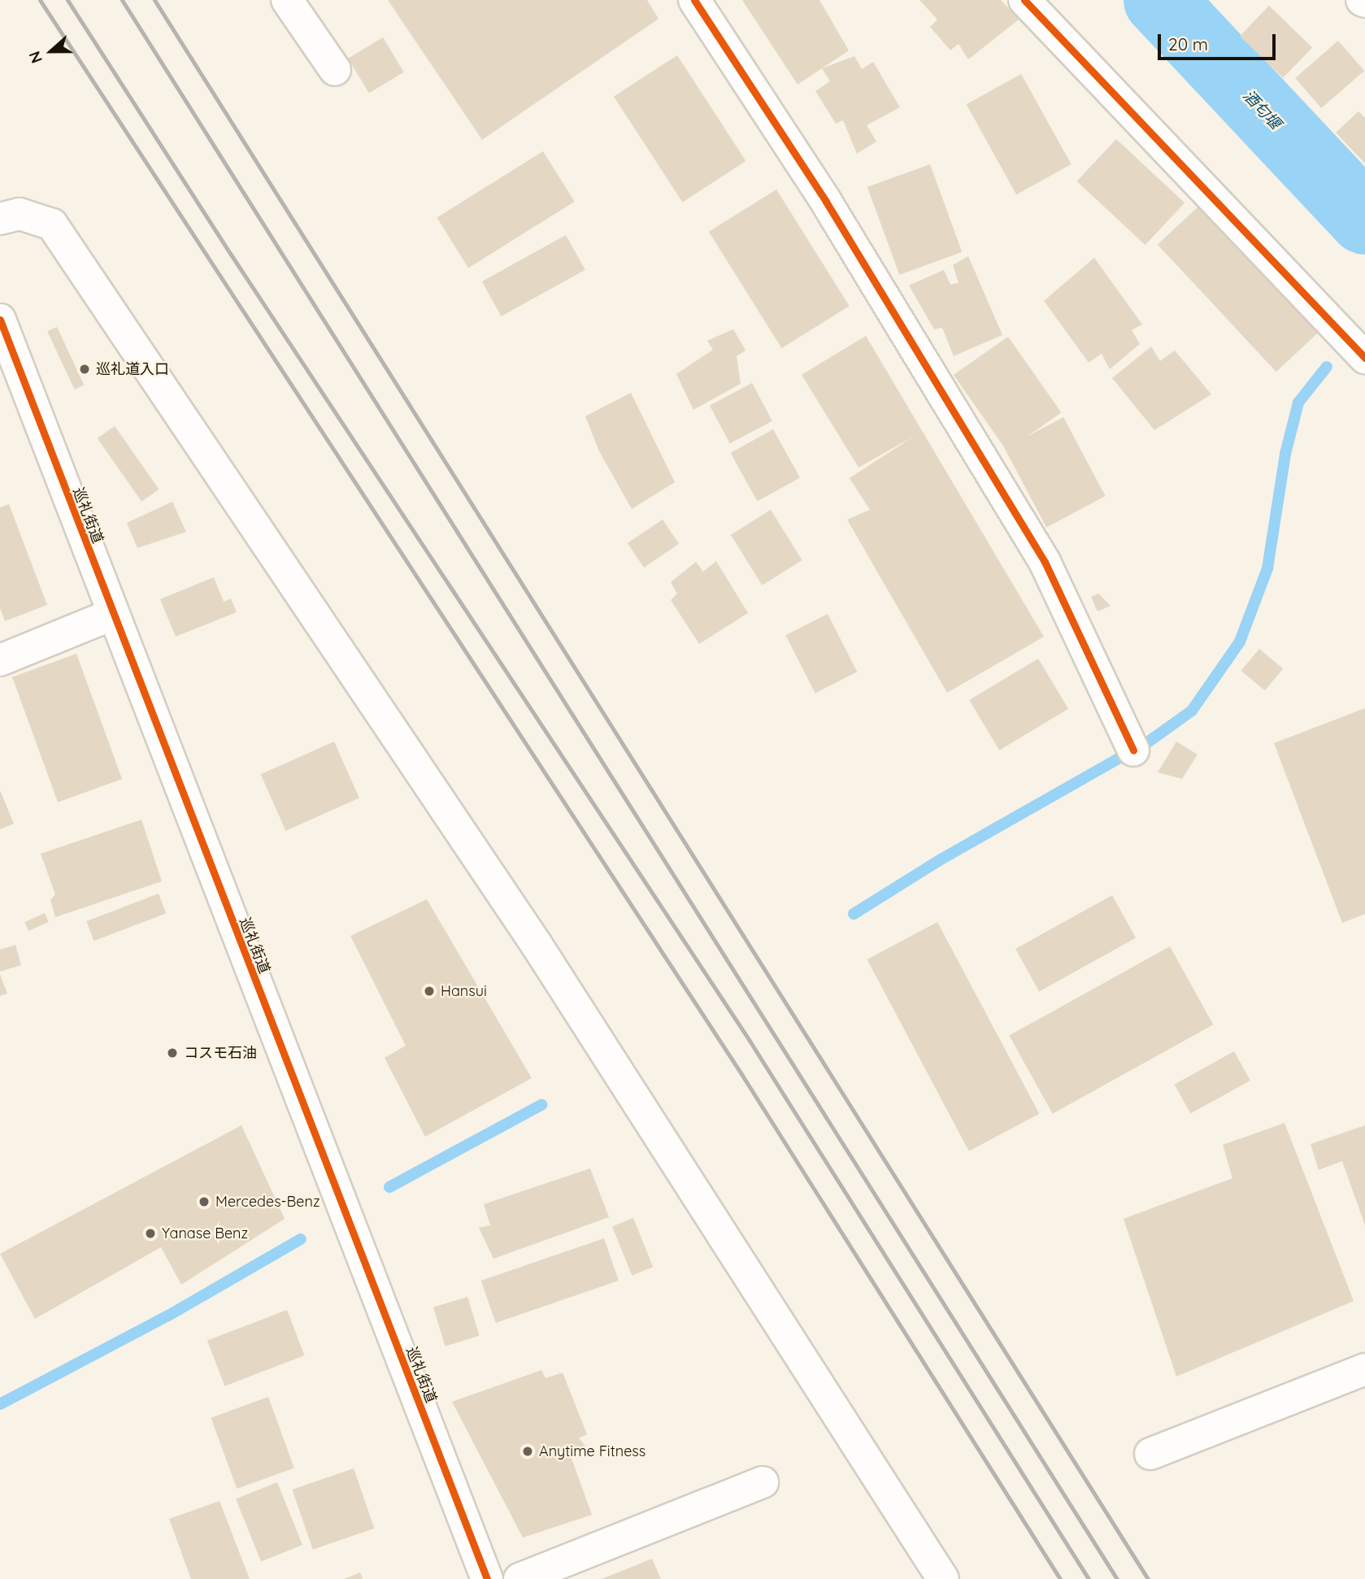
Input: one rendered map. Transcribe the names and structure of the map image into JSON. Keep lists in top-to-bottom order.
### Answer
{
  "streets": {
    "street": ["巡礼街道"]
  },
  "water": ["酒匂堰"],
  "places": [
    "巡礼道入口",
    "Hansui",
    "コスモ石油",
    "Mercedes-Benz",
    "Yanase Benz",
    "Anytime Fitness"
  ],
  "scale_bar": "20 m",
  "north": "left"
}
